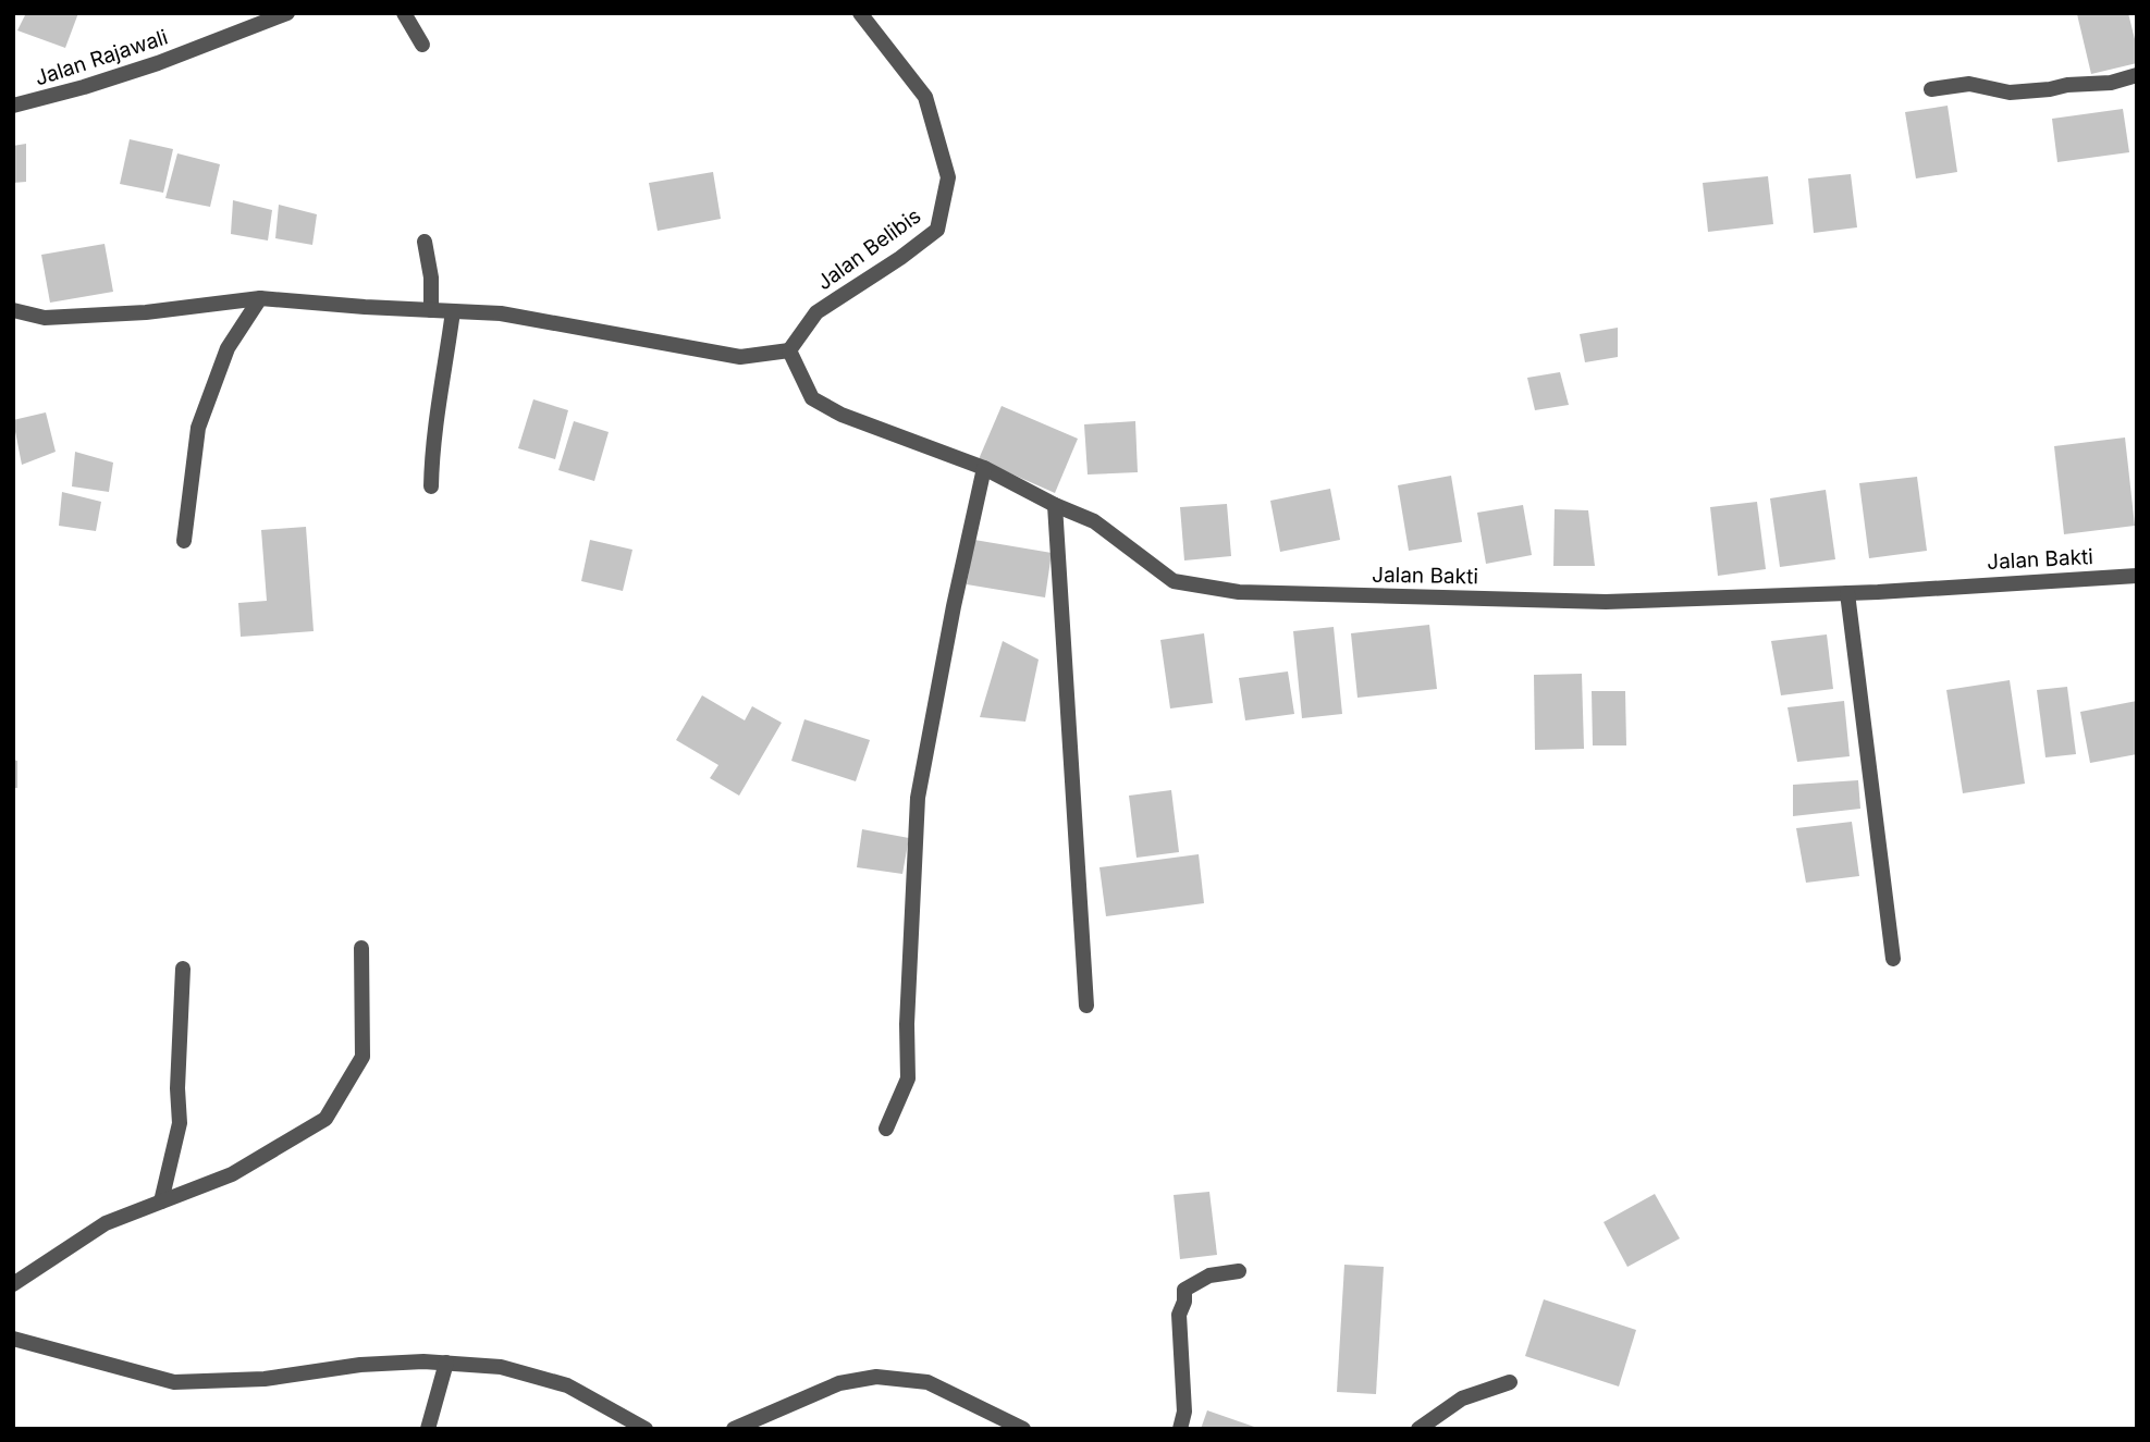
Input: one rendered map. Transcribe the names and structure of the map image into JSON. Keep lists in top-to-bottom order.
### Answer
{
  "streets": {
    "street": ["Jalan Rajawali", "Jalan Belibis", "Jalan Bakti"]
  },
  "crossings": [
    ["Jalan Belibis", "Jalan Bakti"]
  ]
}
